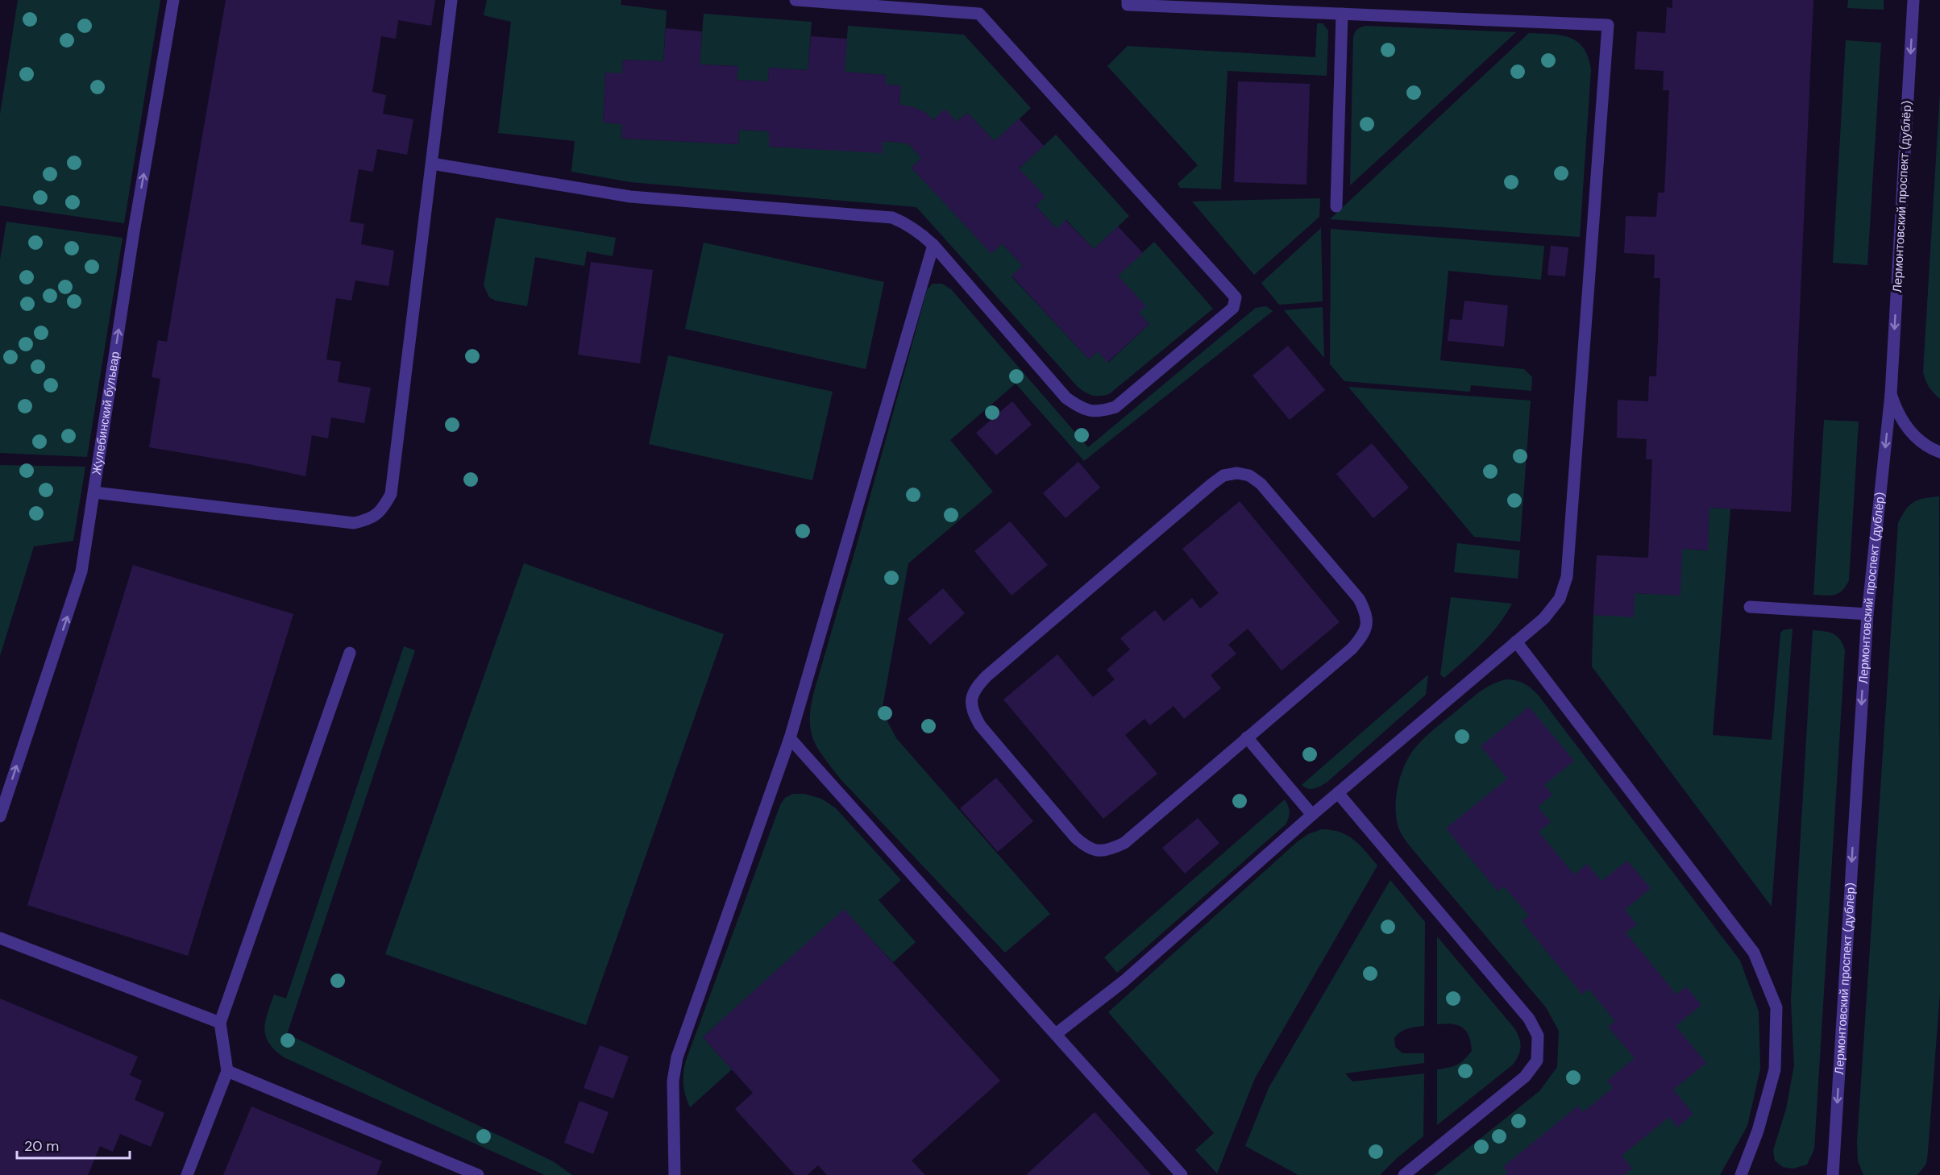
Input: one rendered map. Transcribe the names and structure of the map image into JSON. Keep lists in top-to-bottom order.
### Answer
{
  "streets": {
    "street": ["Лермонтовский проспект (дублёр)", "Жулебинский бульвар"]
  },
  "one_way": ["Лермонтовский проспект (дублёр)", "Жулебинский бульвар"],
  "scale_bar": "20 m"
}
